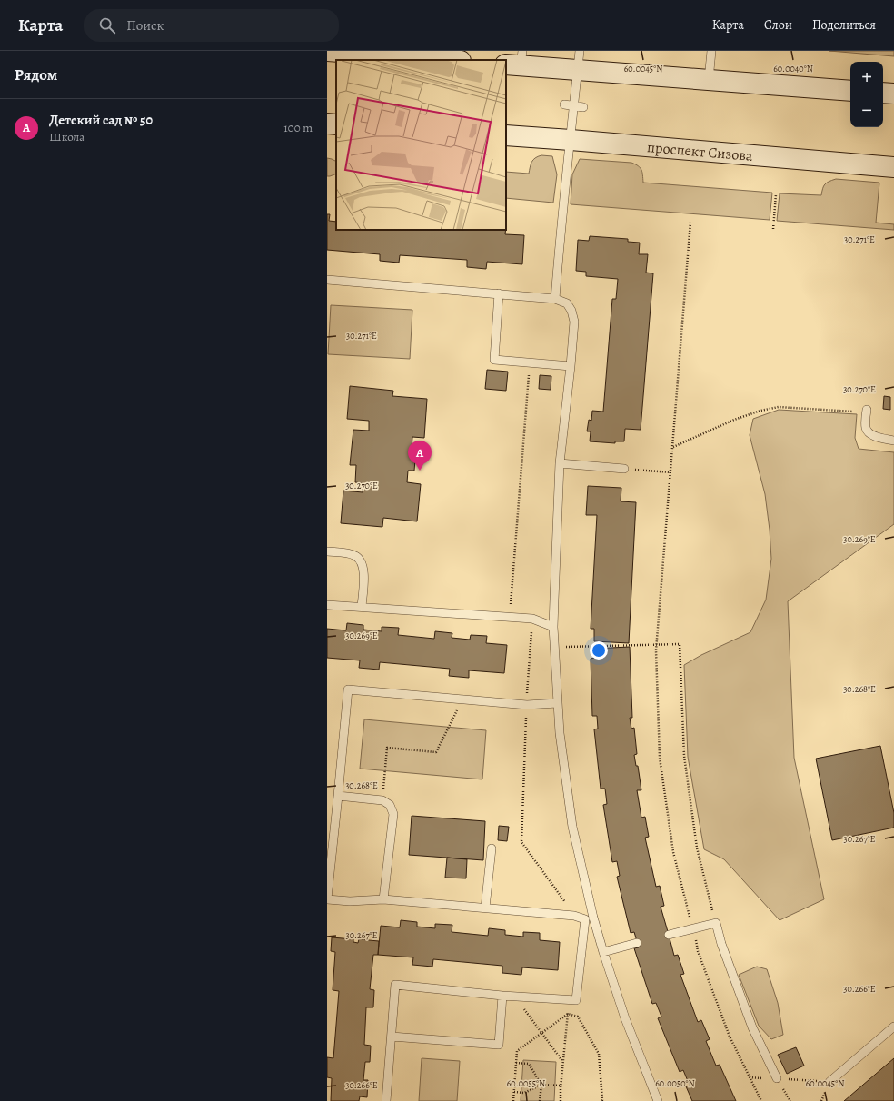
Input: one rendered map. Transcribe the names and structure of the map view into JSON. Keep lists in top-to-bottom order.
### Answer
{
  "streets": {
    "street": ["проспект Сизова"]
  },
  "page": {
    "header": "Карта",
    "search": "Поиск",
    "nav": ["Карта", "Слои", "Поделиться"],
    "heading": "Рядом",
    "map_buttons": ["+", "−"],
    "list": [
      {
        "mark": "A",
        "name": "Детский сад № 50",
        "note": "Школа",
        "value": "100 m"
      }
    ],
    "pins": "A"
  },
  "coordinates": [
    "60.0045°N",
    "60.0040°N",
    "30.271°E",
    "30.270°E",
    "30.269°E",
    "30.268°E",
    "30.267°E",
    "30.266°E",
    "60.0055°N",
    "60.0050°N"
  ]
}
